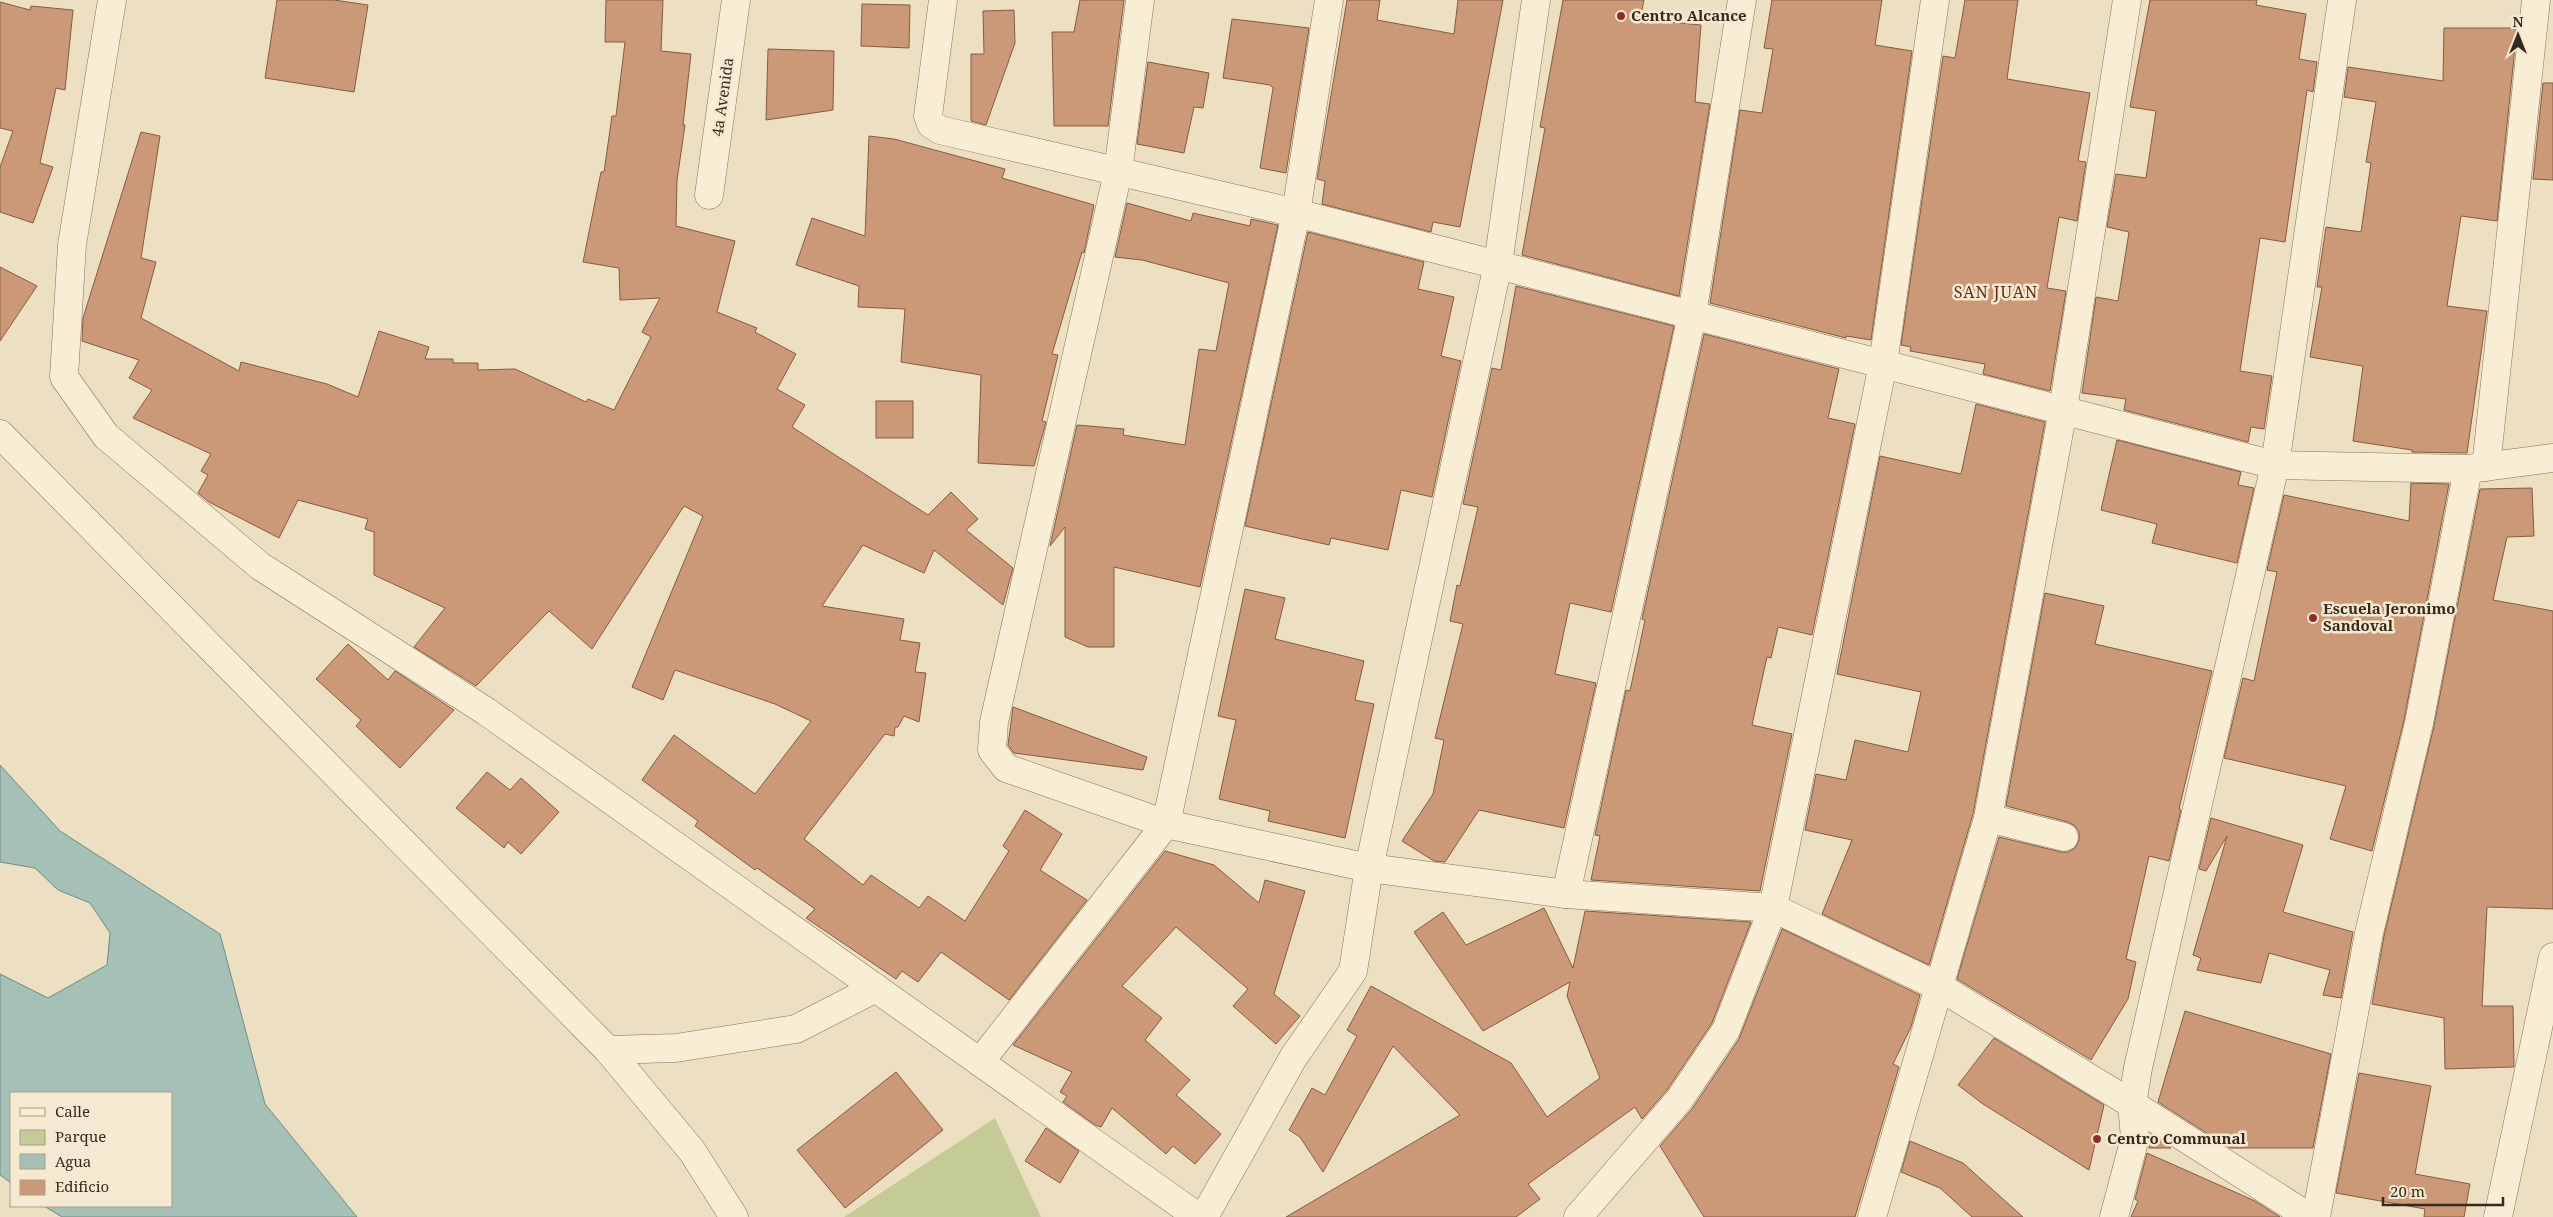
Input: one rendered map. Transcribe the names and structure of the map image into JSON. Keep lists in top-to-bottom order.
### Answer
{
  "streets": {
    "street": ["4a Avenida"]
  },
  "districts": ["SAN JUAN"],
  "places": ["Centro Alcance", "Escuela Jeronimo Sandoval", "Centro Communal"],
  "legend": [
    "Calle",
    "Parque",
    "Agua",
    "Edificio"
  ],
  "scale_bar": "20 m",
  "north": "top"
}
